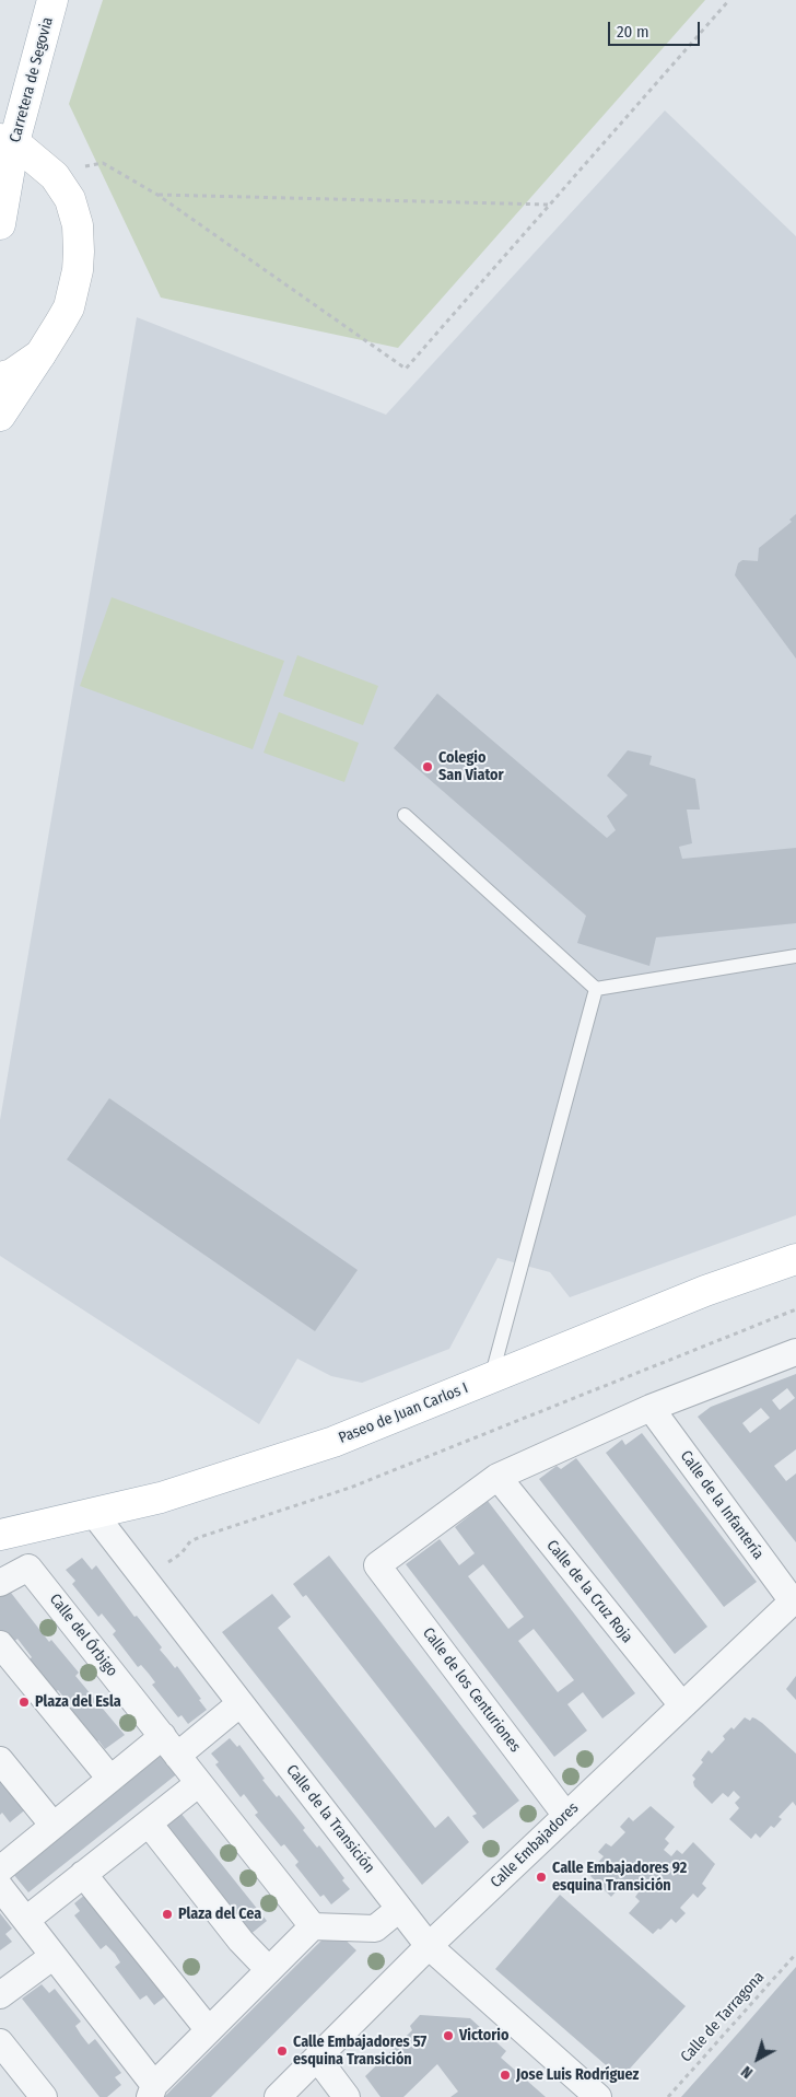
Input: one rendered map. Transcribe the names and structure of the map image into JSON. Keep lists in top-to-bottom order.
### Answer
{
  "streets": {
    "main road": ["Carretera de Segovia", "Paseo de Juan Carlos I"],
    "street": [
      "Calle de la Infantería",
      "Calle de la Cruz Roja",
      "Calle del Órbigo",
      "Calle de los Centuriones",
      "Calle de la Transición",
      "Calle Embajadores"
    ],
    "path": ["Calle de Tarragona"]
  },
  "crossings": [
    ["Paseo de Juan Carlos I", "Calle de la Transición"],
    ["Calle de la Infantería", "Calle Embajadores"],
    ["Calle de la Cruz Roja", "Calle de los Centuriones"],
    ["Calle de la Cruz Roja", "Calle Embajadores"],
    ["Calle de los Centuriones", "Calle Embajadores"],
    ["Calle de la Transición", "Calle Embajadores"]
  ],
  "places": [
    "Colegio San Viator",
    "Plaza del Esla",
    "Calle Embajadores 92 esquina Transición",
    "Plaza del Cea",
    "Victorio",
    "Calle Embajadores 57 esquina Transición",
    "Jose Luis Rodríguez"
  ],
  "scale_bar": "20 m",
  "north": "bottom left"
}
